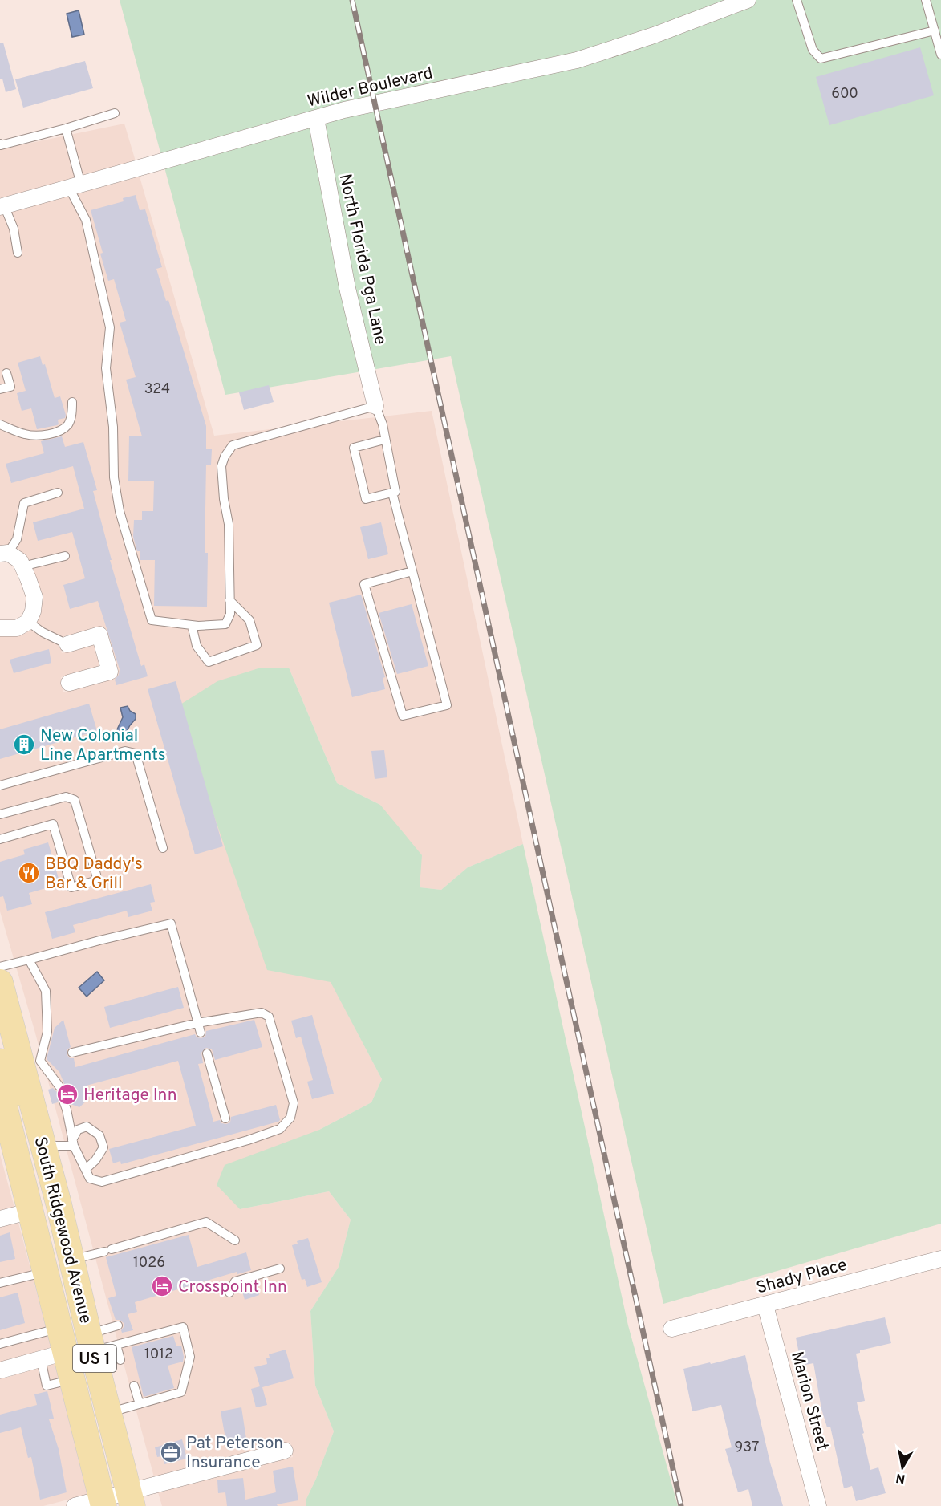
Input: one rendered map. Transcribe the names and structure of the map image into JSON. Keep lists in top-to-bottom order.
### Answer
{
  "streets": {
    "main road": ["South Ridgewood Avenue", "US 1"],
    "street": [
      "Wilder Boulevard",
      "North Florida Pga Lane",
      "Shady Place",
      "Marion Street"
    ]
  },
  "crossings": [
    ["Wilder Boulevard", "North Florida Pga Lane"],
    ["Shady Place", "Marion Street"]
  ],
  "places": {
    "building": ["New Colonial Line Apartments"],
    "restaurant": ["BBQ Daddy's Bar & Grill"],
    "hotel": ["Heritage Inn", "Crosspoint Inn"],
    "office": ["Pat Peterson Insurance"]
  },
  "house_numbers": [
    "600",
    "324",
    "1026",
    "1012",
    "937"
  ],
  "north": "bottom"
}
